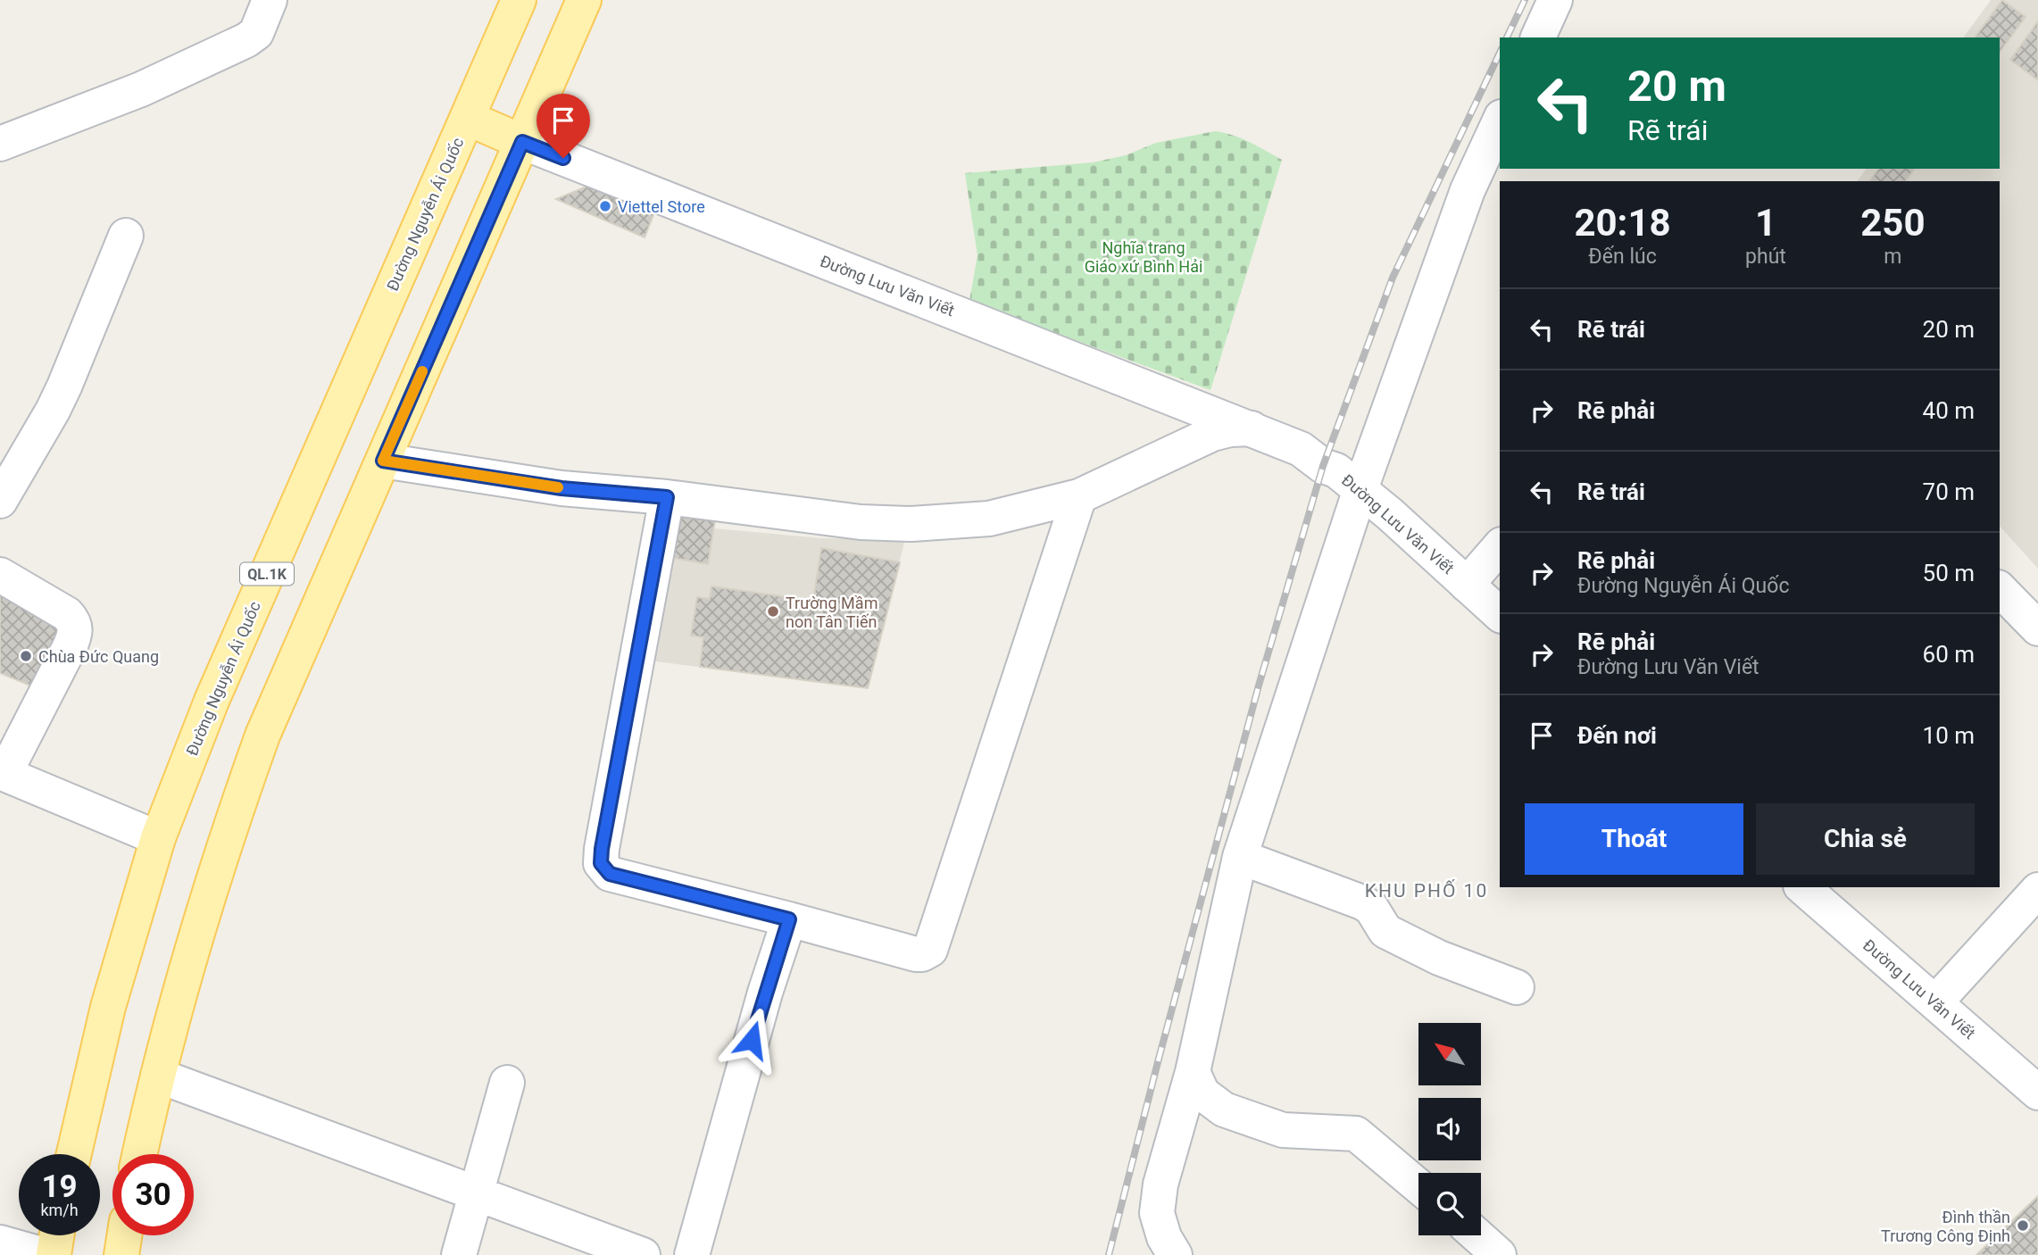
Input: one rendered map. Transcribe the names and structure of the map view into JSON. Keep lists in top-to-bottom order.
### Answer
{
  "streets": {
    "main road": ["Đường Nguyễn Ái Quốc", "QL.1K"],
    "street": ["Đường Lưu Văn Viết"]
  },
  "districts": ["KHU PHỐ 10"],
  "parks": ["Nghĩa trang Giáo xứ Bình Hải"],
  "places": [
    "Viettel Store",
    "Trường Mầm non Tân Tiến",
    "Chùa Đức Quang",
    "Đình thần Trương Công Định"
  ],
  "north": "top left",
  "page": {
    "turn": ["20 m", "Rẽ trái"],
    "eta": [
      "20:18",
      "Đến lúc",
      "1",
      "phút",
      "250",
      "m"
    ],
    "list": [
      {
        "name": "Rẽ trái",
        "value": "20 m"
      },
      {
        "name": "Rẽ phải",
        "value": "40 m"
      },
      {
        "name": "Rẽ trái",
        "value": "70 m"
      },
      {
        "name": "Rẽ phải",
        "note": "Đường Nguyễn Ái Quốc",
        "value": "50 m"
      },
      {
        "name": "Rẽ phải",
        "note": "Đường Lưu Văn Viết",
        "value": "60 m"
      },
      {
        "name": "Đến nơi",
        "value": "10 m"
      }
    ],
    "buttons": ["Thoát", "Chia sẻ"],
    "speed": "19 km/h",
    "limit": "30"
  }
}
